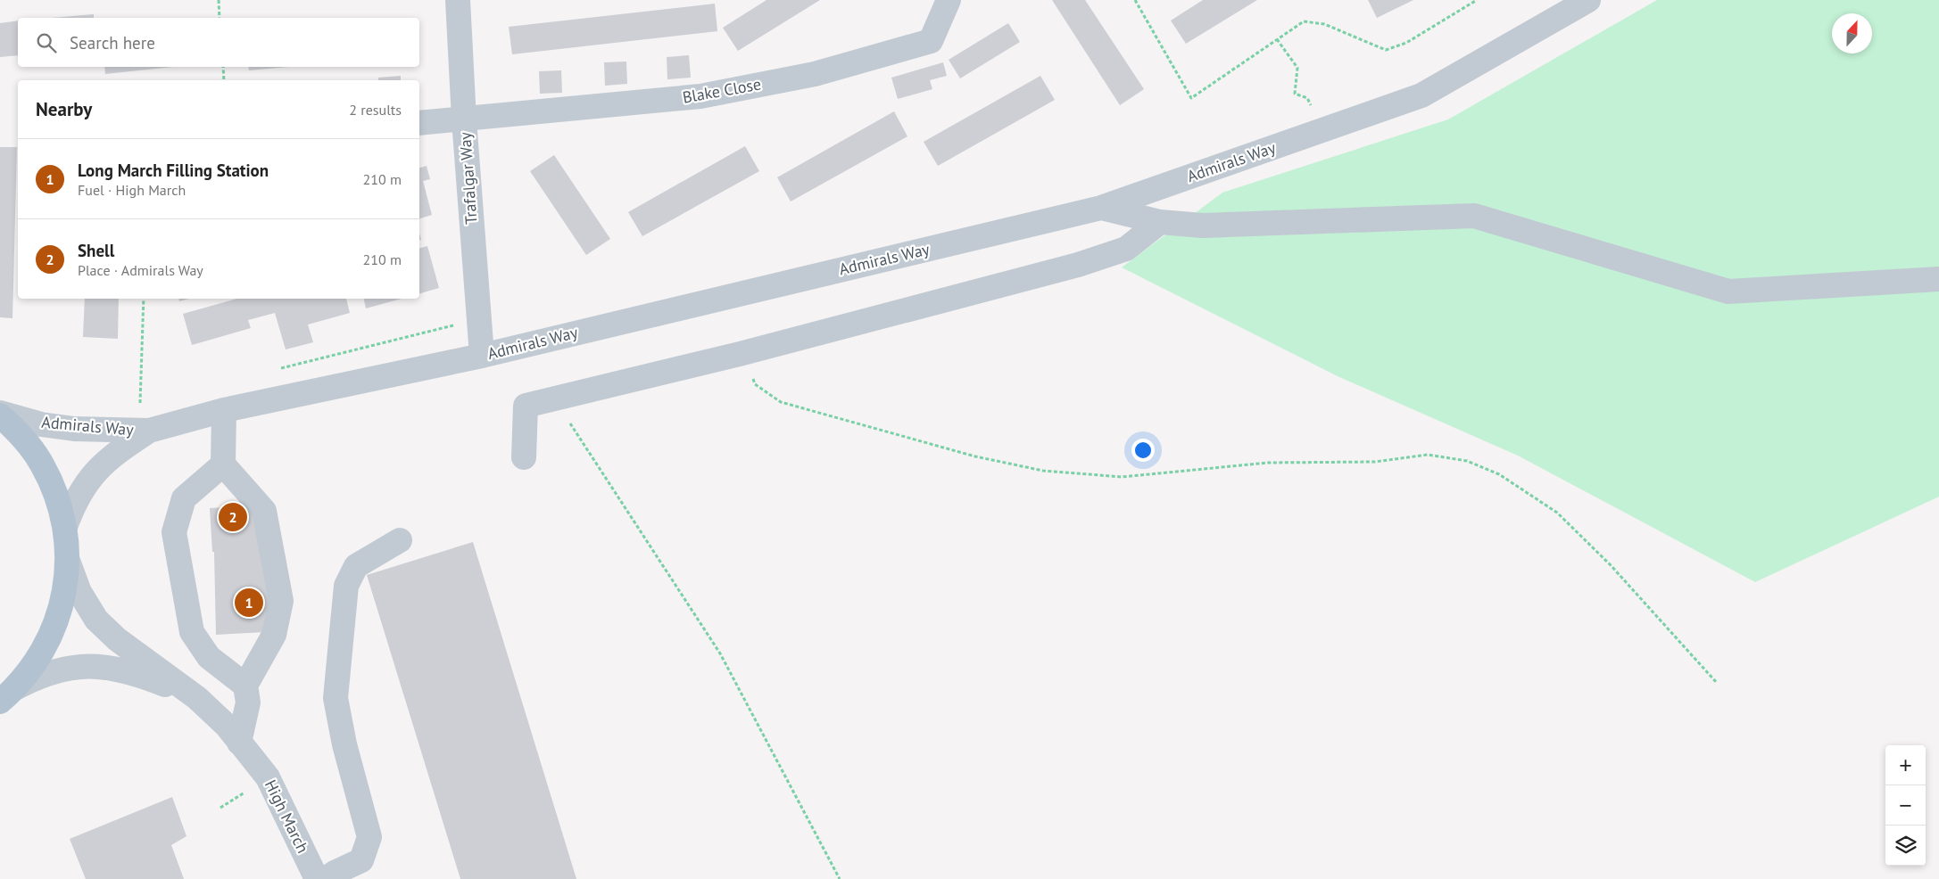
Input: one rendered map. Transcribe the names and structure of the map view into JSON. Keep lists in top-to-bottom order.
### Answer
{
  "streets": {
    "street": [
      "Blake Close",
      "Admirals Way",
      "Trafalgar Way",
      "High March"
    ]
  },
  "crossings": [
    ["Blake Close", "Trafalgar Way"],
    ["Admirals Way", "Trafalgar Way"]
  ],
  "north": "top",
  "page": {
    "search": "Search here",
    "heading": ["Nearby", "2 results"],
    "list": [
      {
        "mark": "1",
        "name": "Long March Filling Station",
        "note": "Fuel · High March",
        "value": "210 m"
      },
      {
        "mark": "2",
        "name": "Shell",
        "note": "Place · Admirals Way",
        "value": "210 m"
      }
    ],
    "pins": ["2", "1"],
    "map_buttons": ["+", "−"]
  }
}
